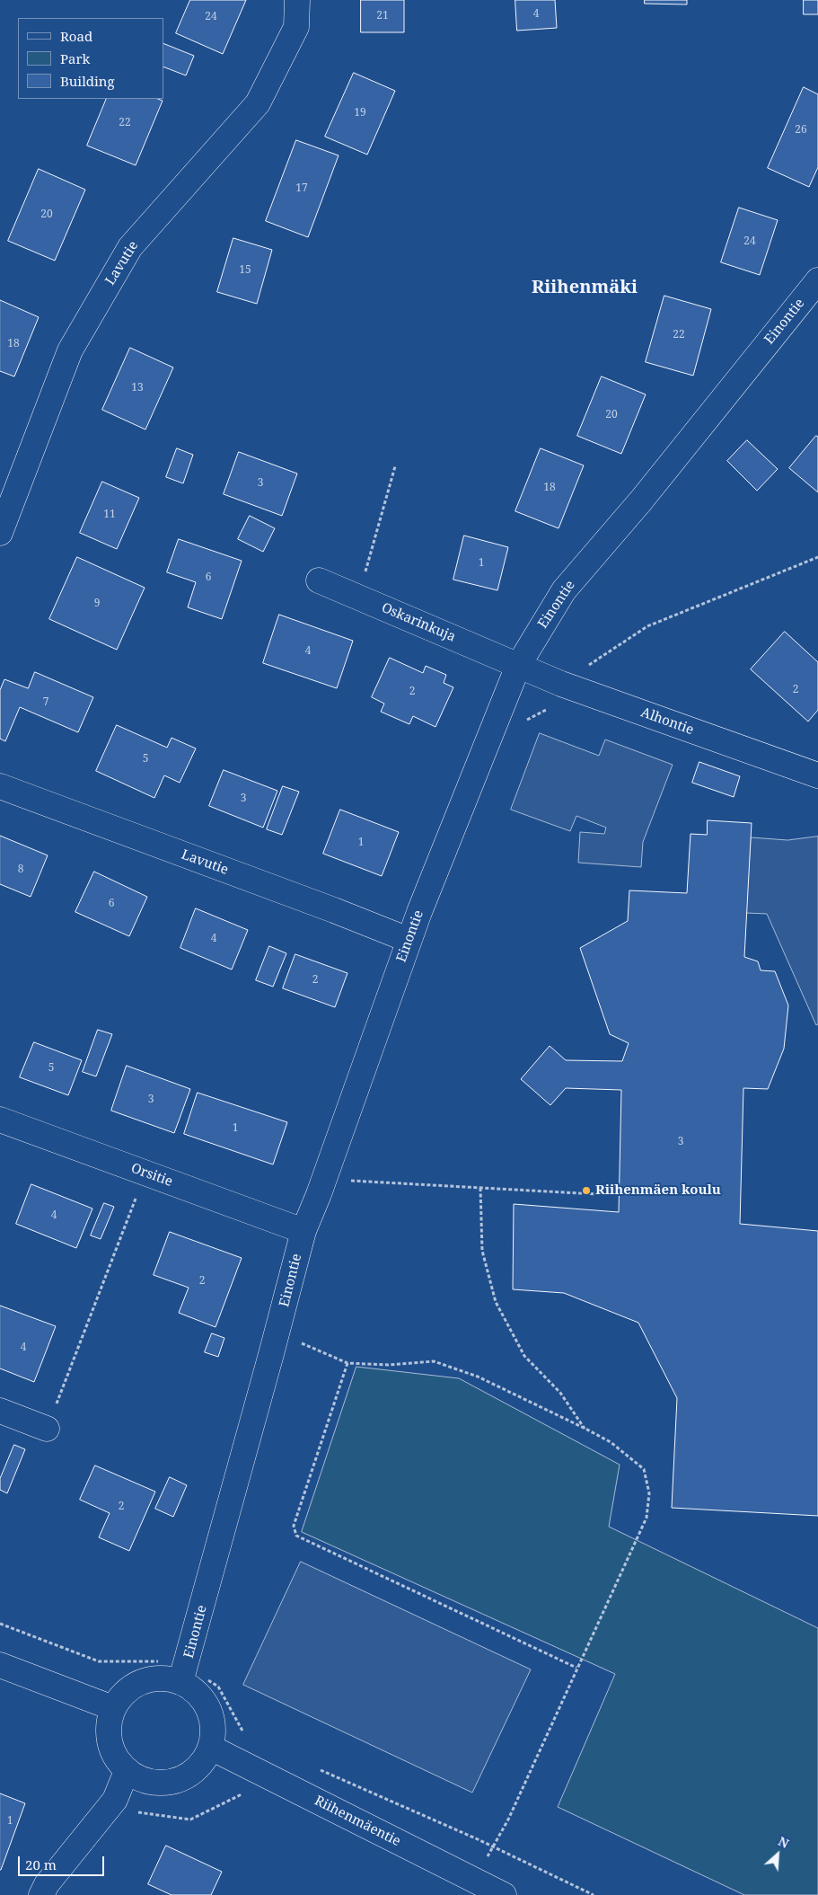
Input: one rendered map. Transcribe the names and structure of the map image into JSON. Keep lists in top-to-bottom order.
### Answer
{
  "streets": {
    "street": [
      "Lavutie",
      "Einontie",
      "Oskarinkuja",
      "Alhontie",
      "Orsitie",
      "Riihenmäentie"
    ]
  },
  "crossings": [
    ["Lavutie", "Einontie"],
    ["Einontie", "Oskarinkuja"],
    ["Einontie", "Alhontie"],
    ["Einontie", "Orsitie"],
    ["Einontie", "Riihenmäentie"],
    ["Oskarinkuja", "Alhontie"]
  ],
  "districts": ["Riihenmäki"],
  "places": ["Riihenmäen koulu"],
  "house_numbers": [
    "4",
    "21",
    "24",
    "19",
    "22",
    "26",
    "17",
    "20",
    "24",
    "15",
    "22",
    "18",
    "13",
    "20",
    "3",
    "18",
    "11",
    "1",
    "6",
    "9",
    "4",
    "2",
    "2",
    "7",
    "5",
    "3",
    "1",
    "8",
    "6",
    "4",
    "2",
    "5",
    "3",
    "1",
    "3",
    "4",
    "2",
    "4",
    "2",
    "1"
  ],
  "legend": ["Road", "Park", "Building"],
  "scale_bar": "20 m",
  "north": "top right"
}
